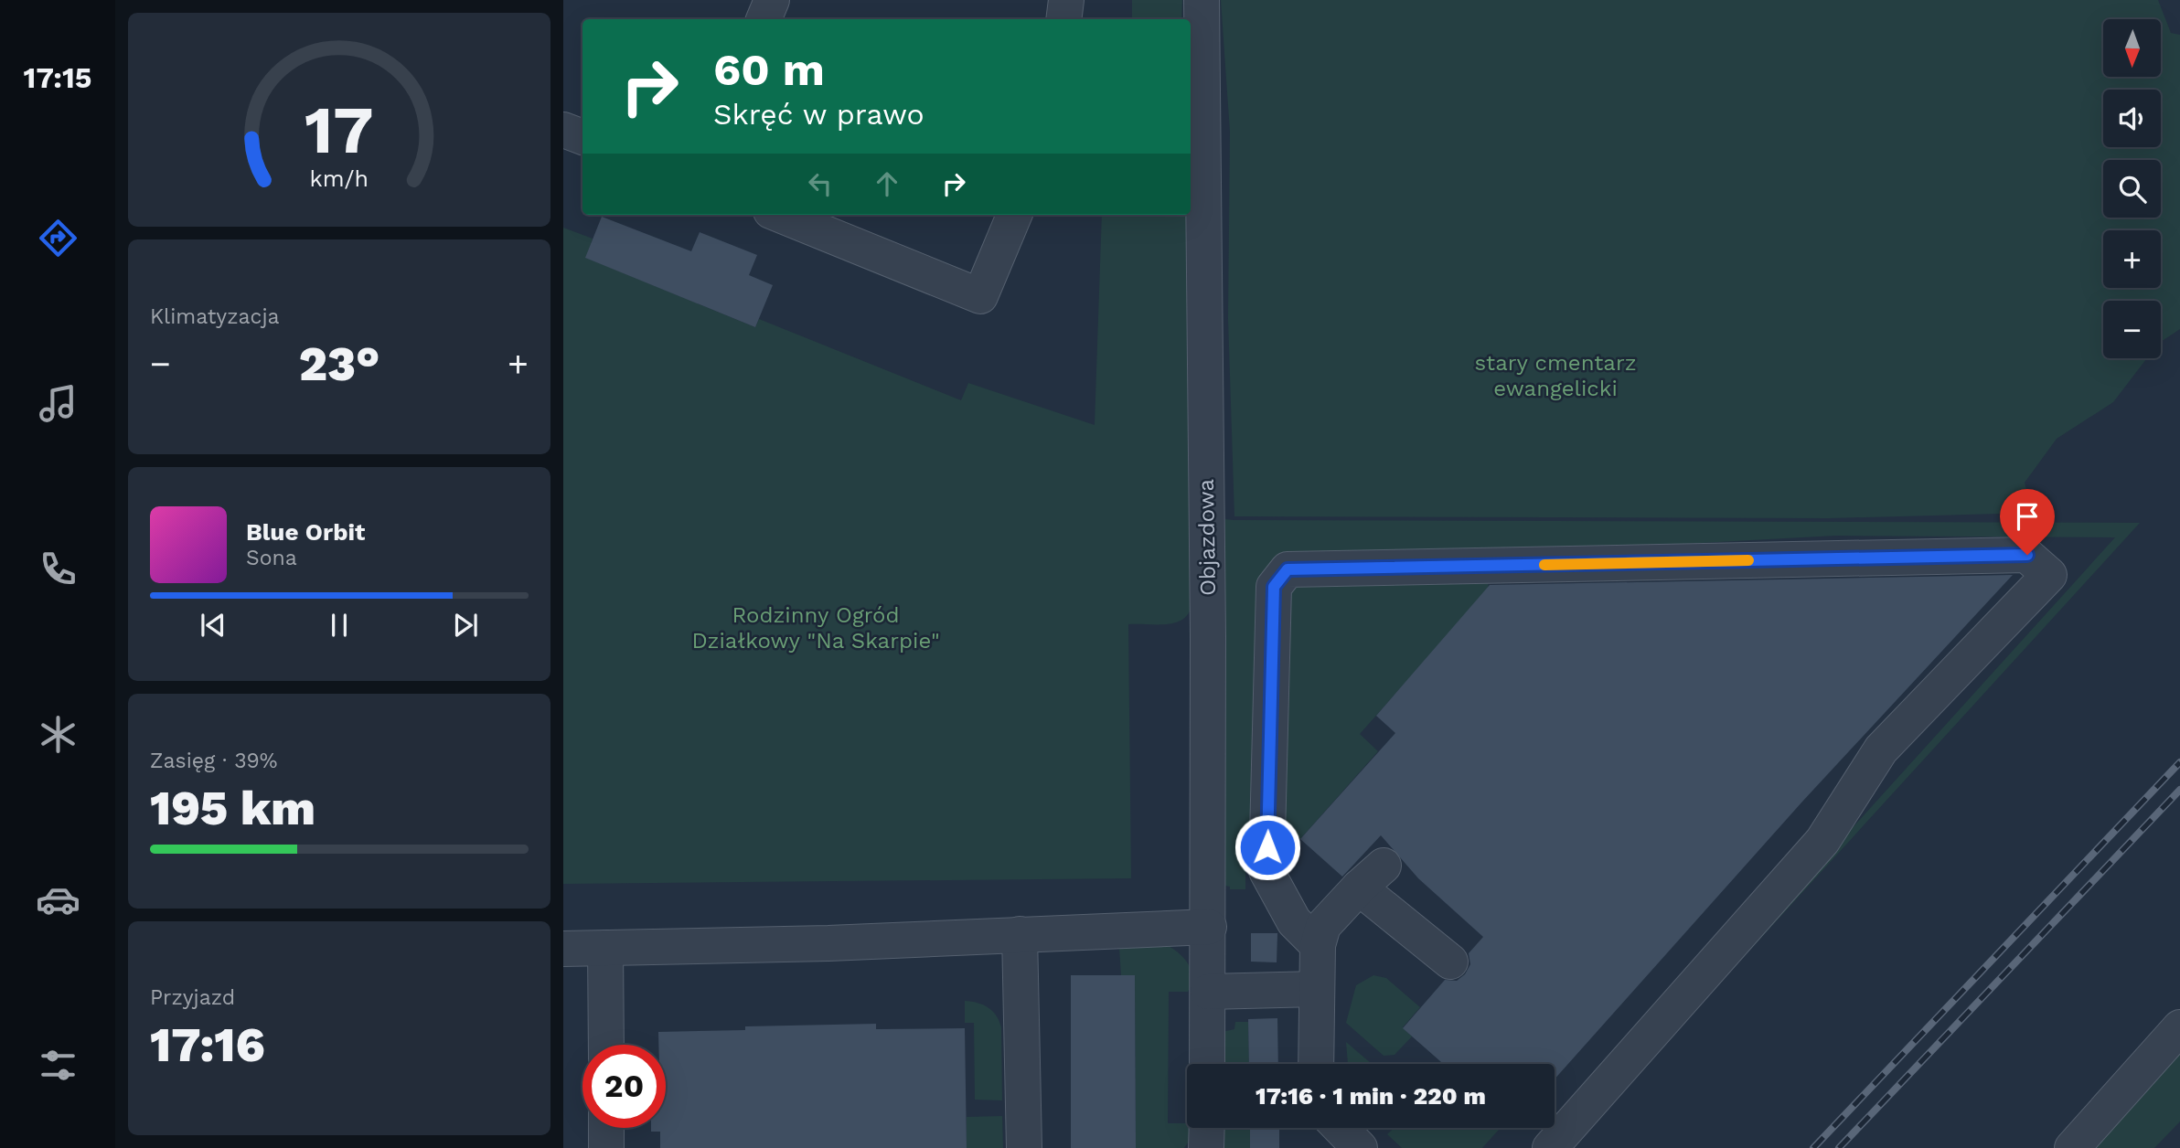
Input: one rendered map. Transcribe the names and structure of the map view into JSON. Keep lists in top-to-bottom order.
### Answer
{
  "streets": {
    "street": ["Objazdowa"]
  },
  "parks": ["stary cmentarz ewangelicki", "Rodzinny Ogród Działkowy \"Na Skarpie\""],
  "north": "bottom",
  "page": {
    "tabs": "17:15",
    "map_buttons": ["+", "−"],
    "turn": ["60 m", "Skręć w prawo"],
    "tile": [
      "Klimatyzacja",
      ["Zasięg · 39%", "195 km"],
      ["Przyjazd", "17:16"]
    ],
    "heat": ["−", "23°", "+"],
    "song": ["Blue Orbit", "Sona"],
    "limit": "20",
    "trip": "17:16 · 1 min · 220 m",
    "gauge": ["17", "km/h"]
  }
}
